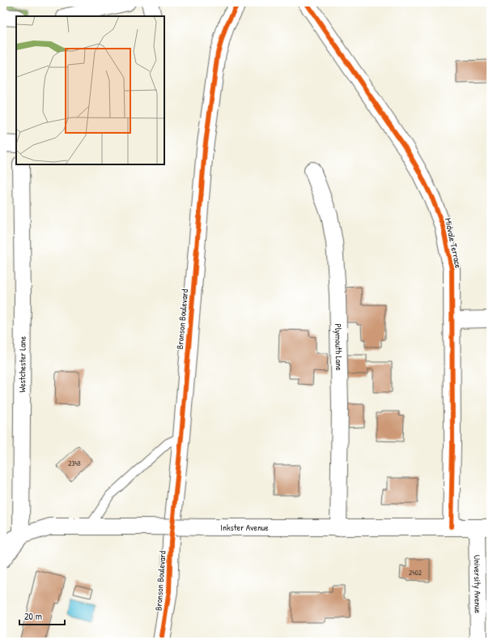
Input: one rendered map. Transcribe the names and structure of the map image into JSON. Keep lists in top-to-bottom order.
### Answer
{
  "streets": {
    "street": [
      "Midvale Terrace",
      "Bronson Boulevard",
      "Plymouth Lane",
      "Westchester Lane",
      "Inkster Avenue",
      "University Avenue"
    ]
  },
  "crossings": [
    ["Midvale Terrace", "Inkster Avenue"],
    ["Plymouth Lane", "Inkster Avenue"],
    ["Westchester Lane", "Inkster Avenue"],
    ["Inkster Avenue", "University Avenue"]
  ],
  "house_numbers": ["2348", "2402"],
  "scale_bar": "20 m"
}
